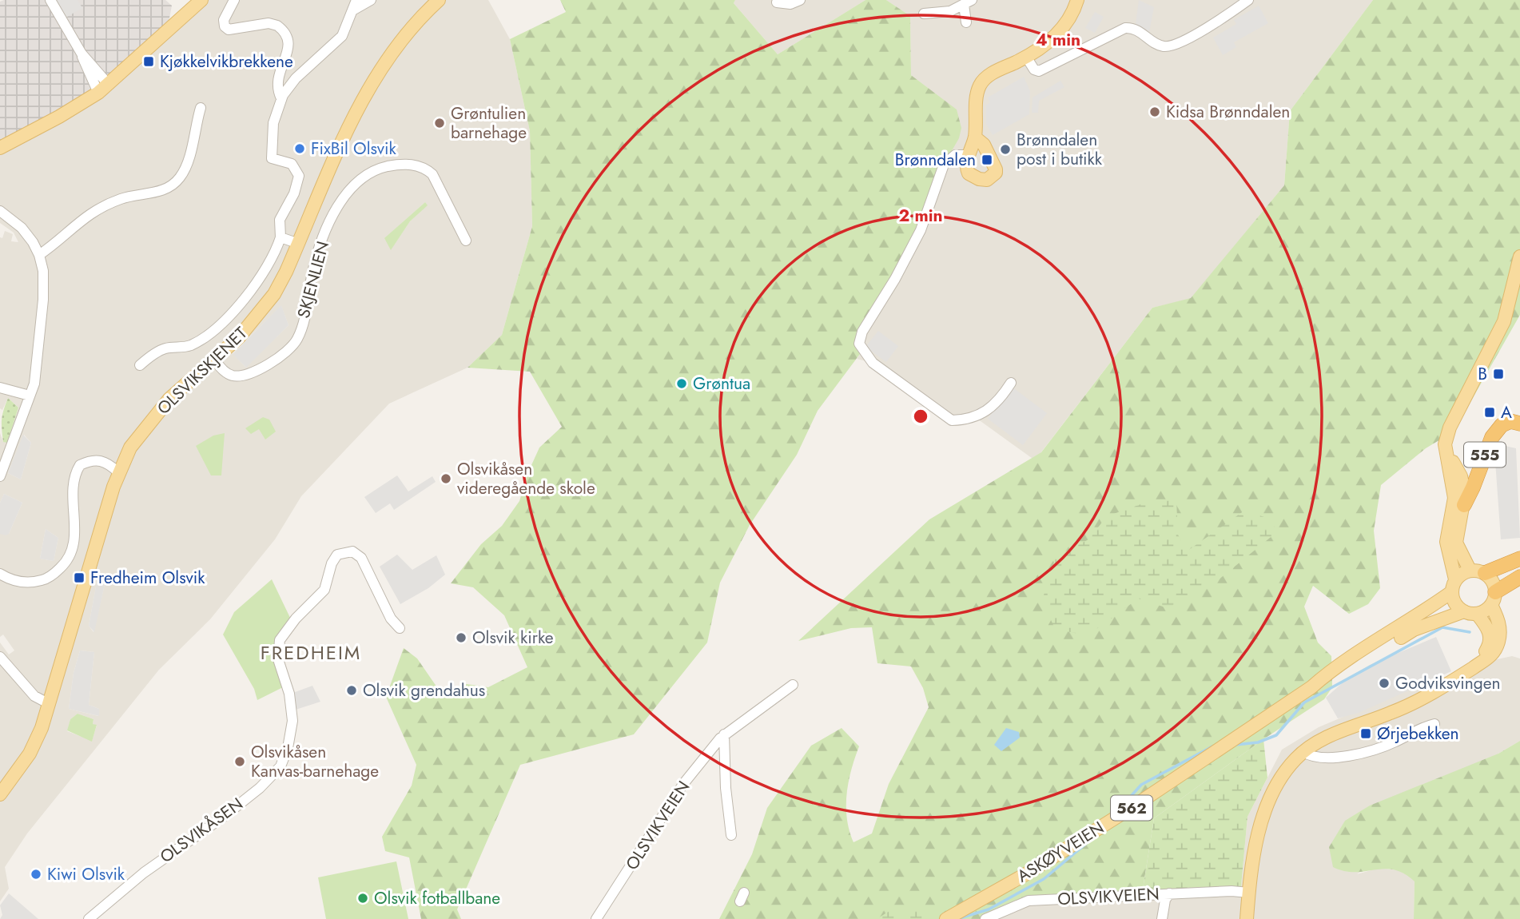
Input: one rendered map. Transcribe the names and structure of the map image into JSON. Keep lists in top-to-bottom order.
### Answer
{
  "streets": {
    "highway": ["555"],
    "main road": ["OLSVIKSKJENET", "562", "ASKØYVEIEN"],
    "street": ["SKJENLIEN", "OLSVIKVEIEN", "OLSVIKÅSEN"]
  },
  "crossings": [
    ["SKJENLIEN", "OLSVIKSKJENET"]
  ],
  "districts": ["FREDHEIM"],
  "places": {
    "transit": [
      "Kjøkkelvikbrekkene",
      "Brønndalen",
      "B",
      "A",
      "Fredheim Olsvik",
      "Ørjebekken"
    ],
    "other": [
      "Kidsa Brønndalen",
      "Grøntulien barnehage",
      "FixBil Olsvik",
      "Brønndalen post i butikk",
      "Grøntua",
      "Olsvikåsen videregående skole",
      "Olsvik kirke",
      "Godviksvingen",
      "Olsvik grendahus",
      "Olsvikåsen Kanvas-barnehage",
      "Kiwi Olsvik",
      "Olsvik fotballbane"
    ]
  },
  "rings": ["4 min", "2 min"]
}
